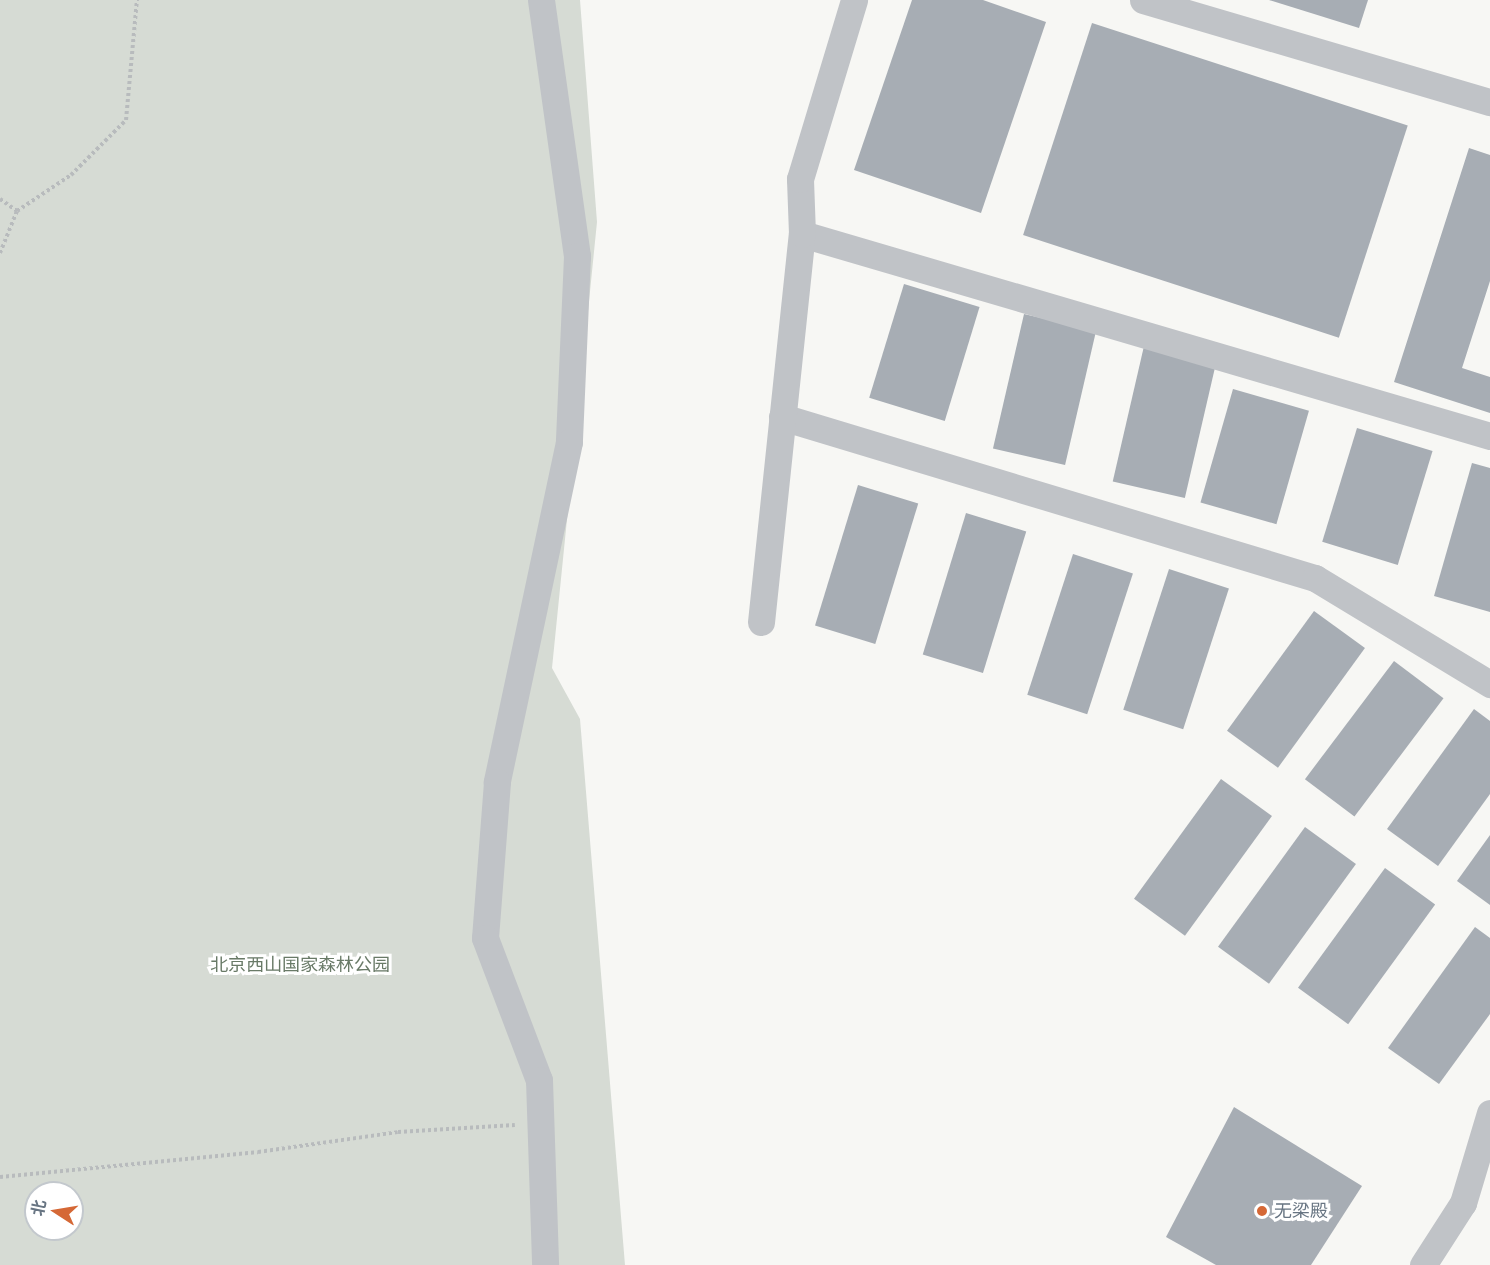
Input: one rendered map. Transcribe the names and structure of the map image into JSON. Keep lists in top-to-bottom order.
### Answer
{
  "parks": ["北京西山国家森林公园"],
  "places": ["无梁殿"],
  "north": "left"
}
